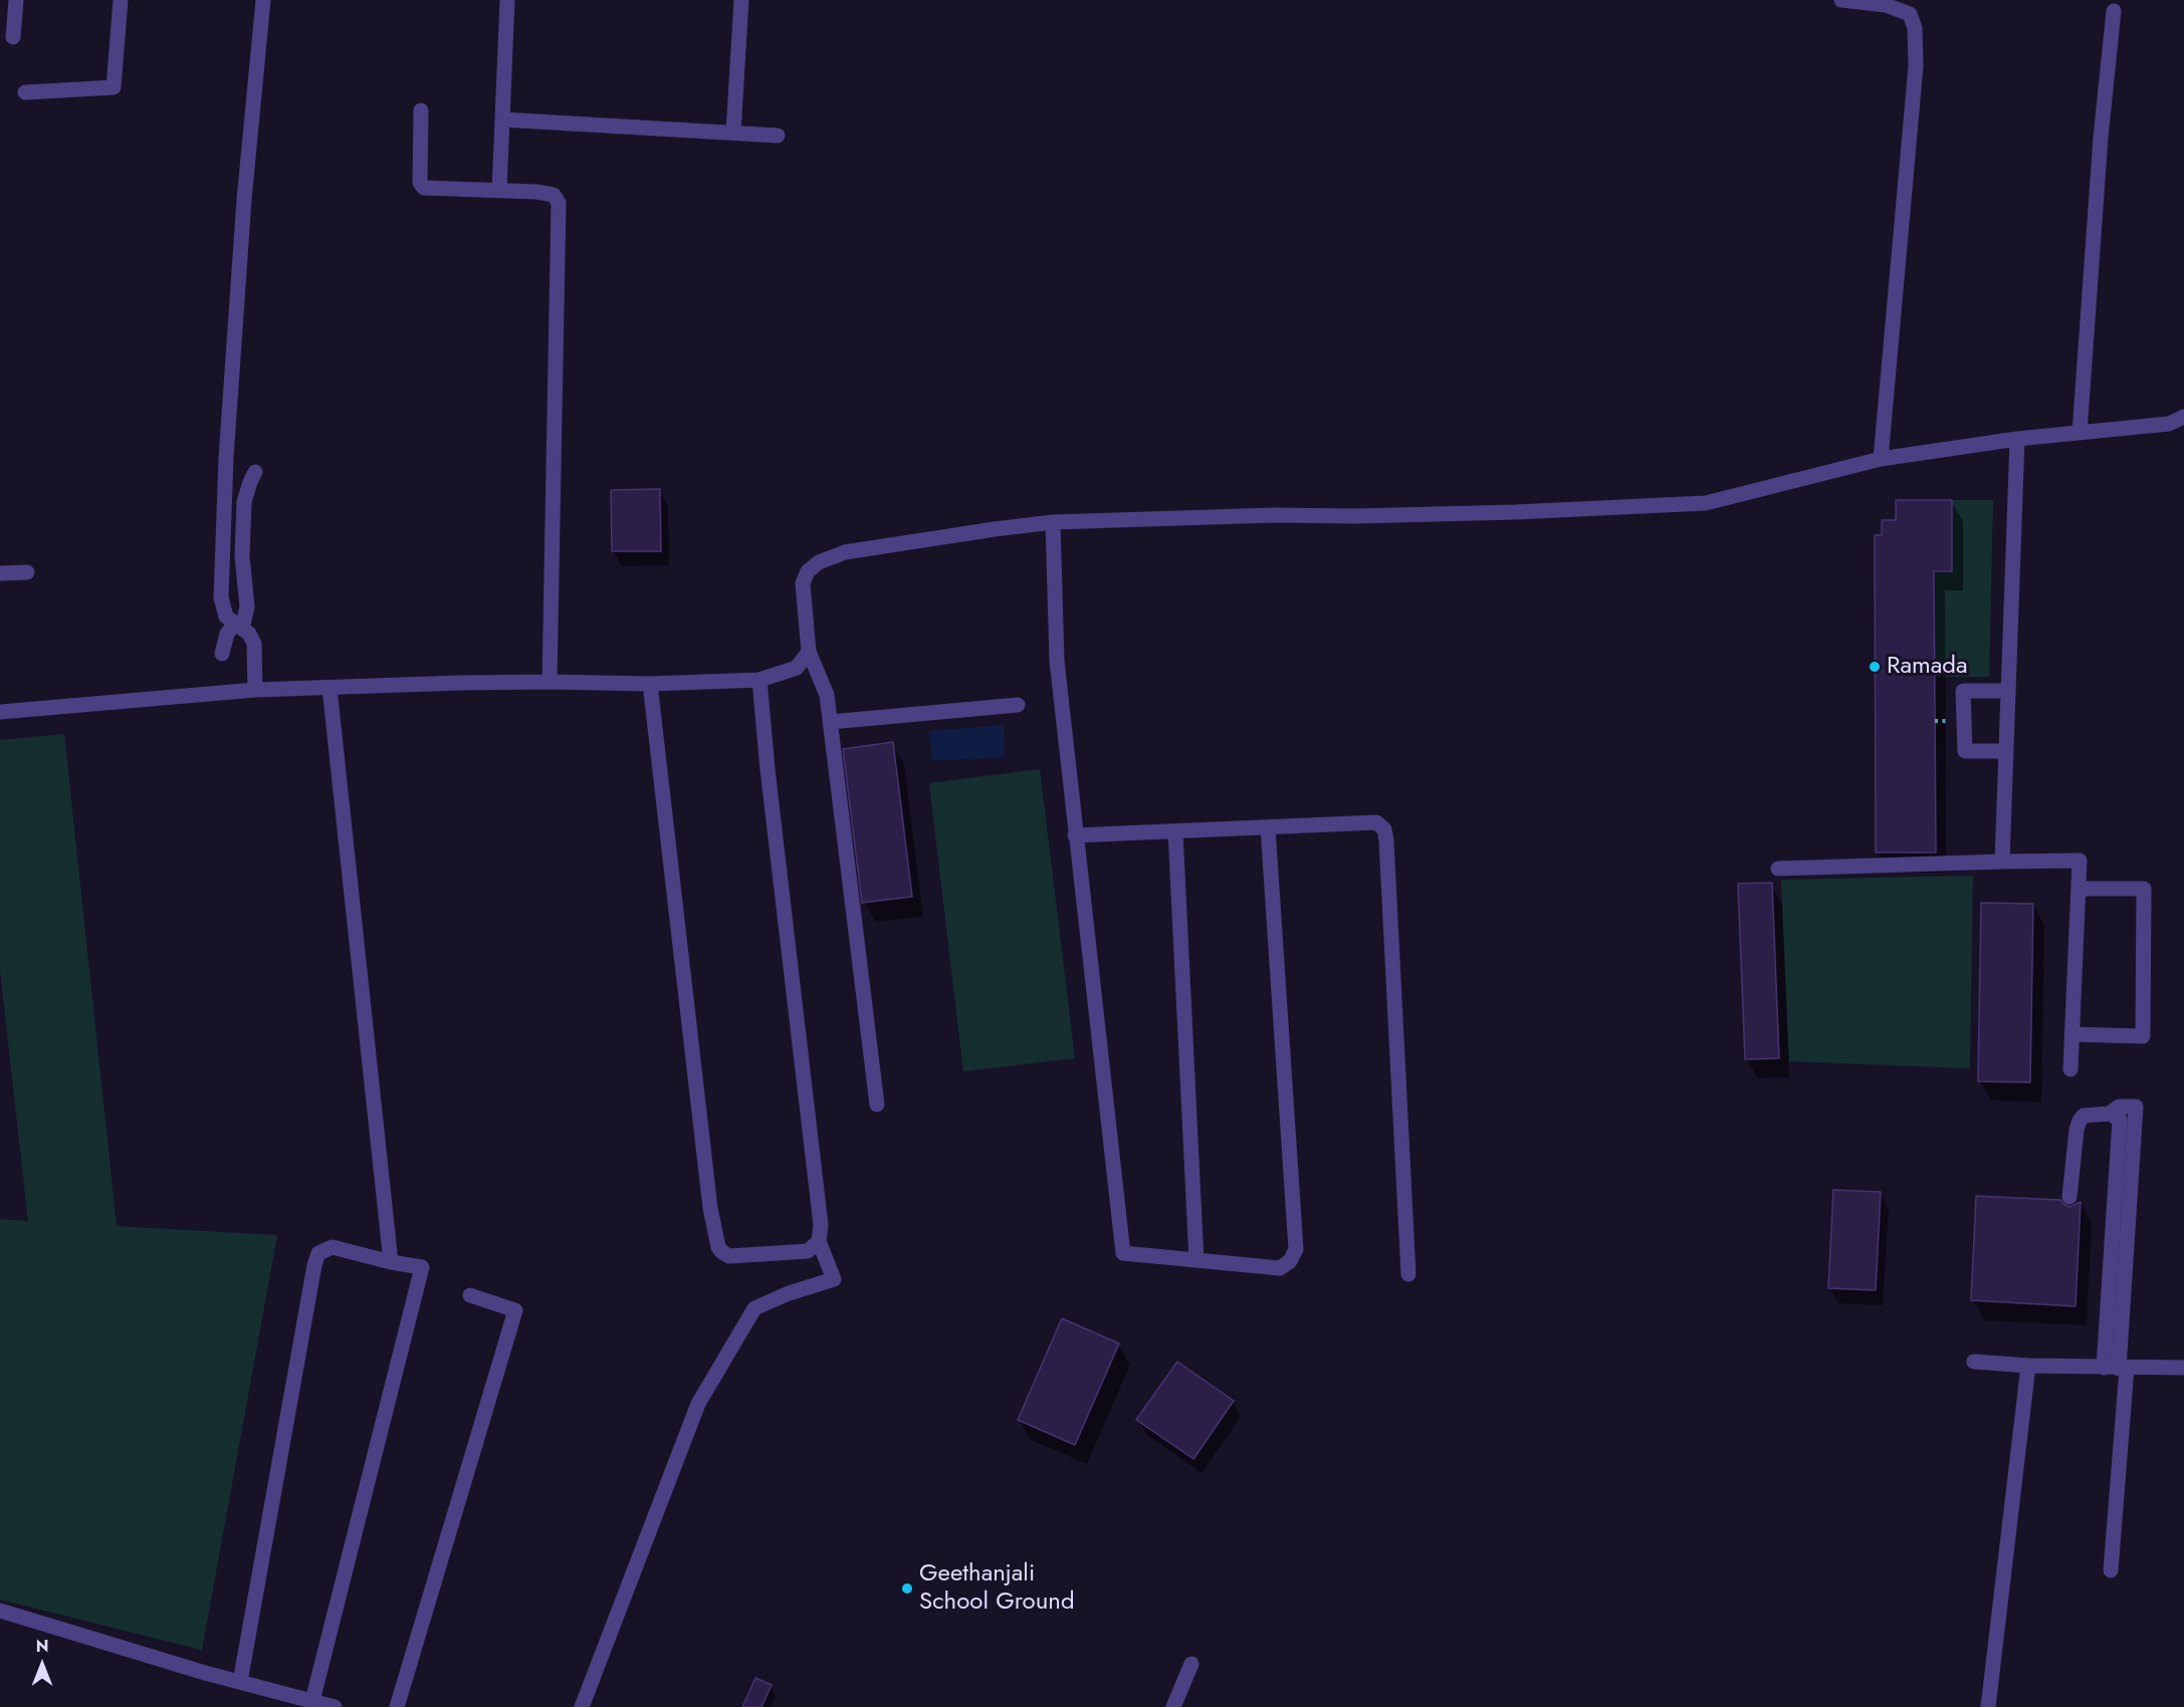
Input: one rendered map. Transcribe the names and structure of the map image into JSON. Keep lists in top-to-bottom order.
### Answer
{
  "places": ["Ramada", "Geethanjali School Ground"],
  "north": "top"
}
